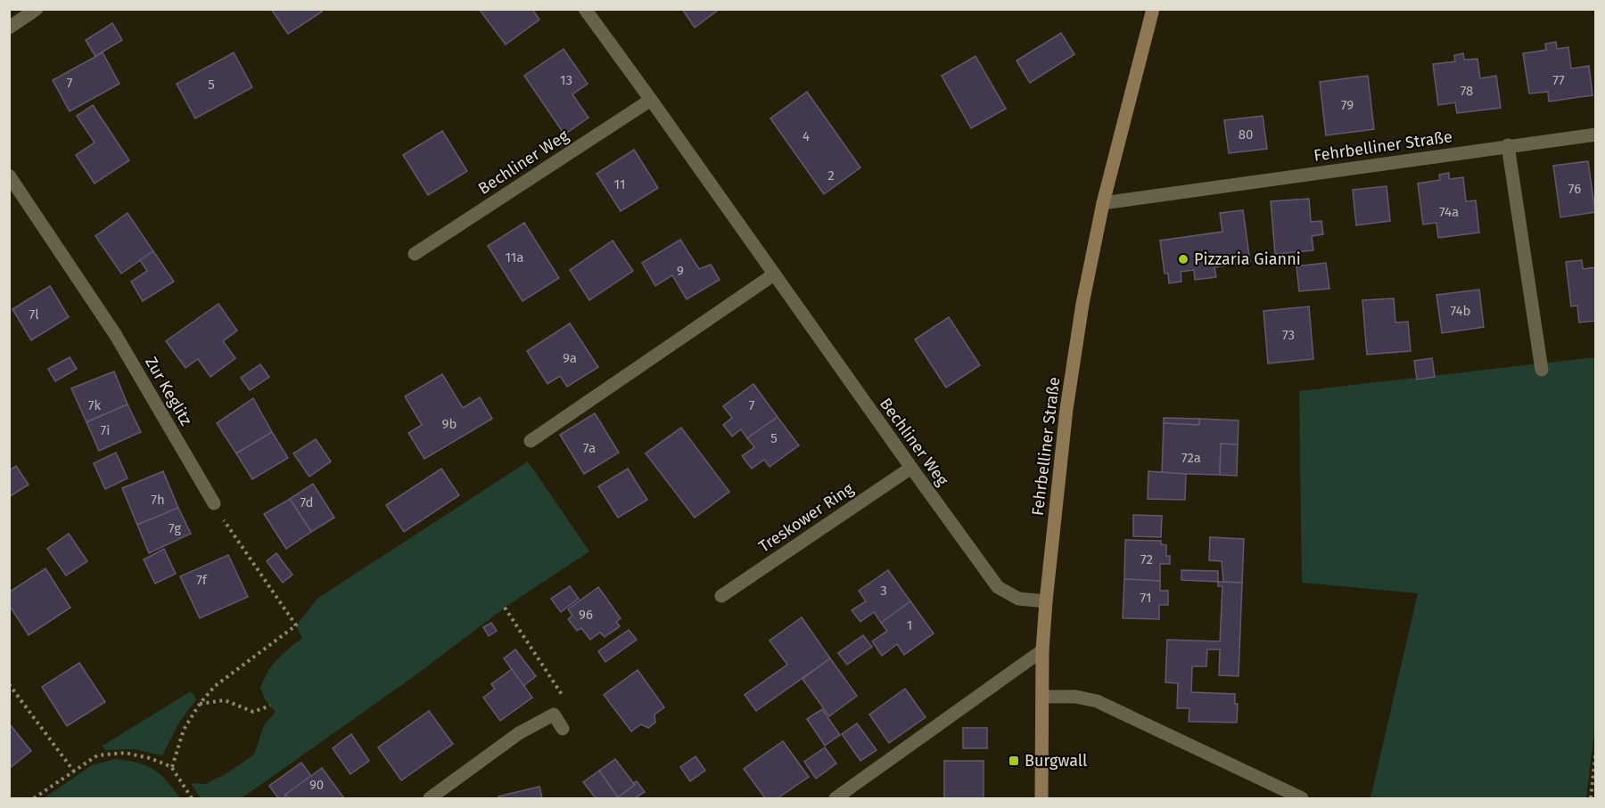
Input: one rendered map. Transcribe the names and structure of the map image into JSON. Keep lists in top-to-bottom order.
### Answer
{
  "streets": {
    "main road": ["Fehrbelliner Straße"],
    "street": ["Bechliner Weg", "Zur Keglitz", "Treskower Ring"]
  },
  "crossings": [
    ["Fehrbelliner Straße", "Bechliner Weg"],
    ["Bechliner Weg", "Treskower Ring"]
  ],
  "places": {
    "other": ["Pizzaria Gianni"],
    "transit": ["Burgwall"]
  },
  "house_numbers": [
    "13",
    "77",
    "7",
    "5",
    "78",
    "79",
    "80",
    "4",
    "2",
    "11",
    "76",
    "74a",
    "11a",
    "9",
    "74b",
    "7l",
    "73",
    "9a",
    "7k",
    "7",
    "9b",
    "7i",
    "5",
    "7a",
    "72a",
    "7h",
    "7d",
    "7g",
    "72",
    "7f",
    "3",
    "71",
    "96",
    "1",
    "90"
  ]
}
